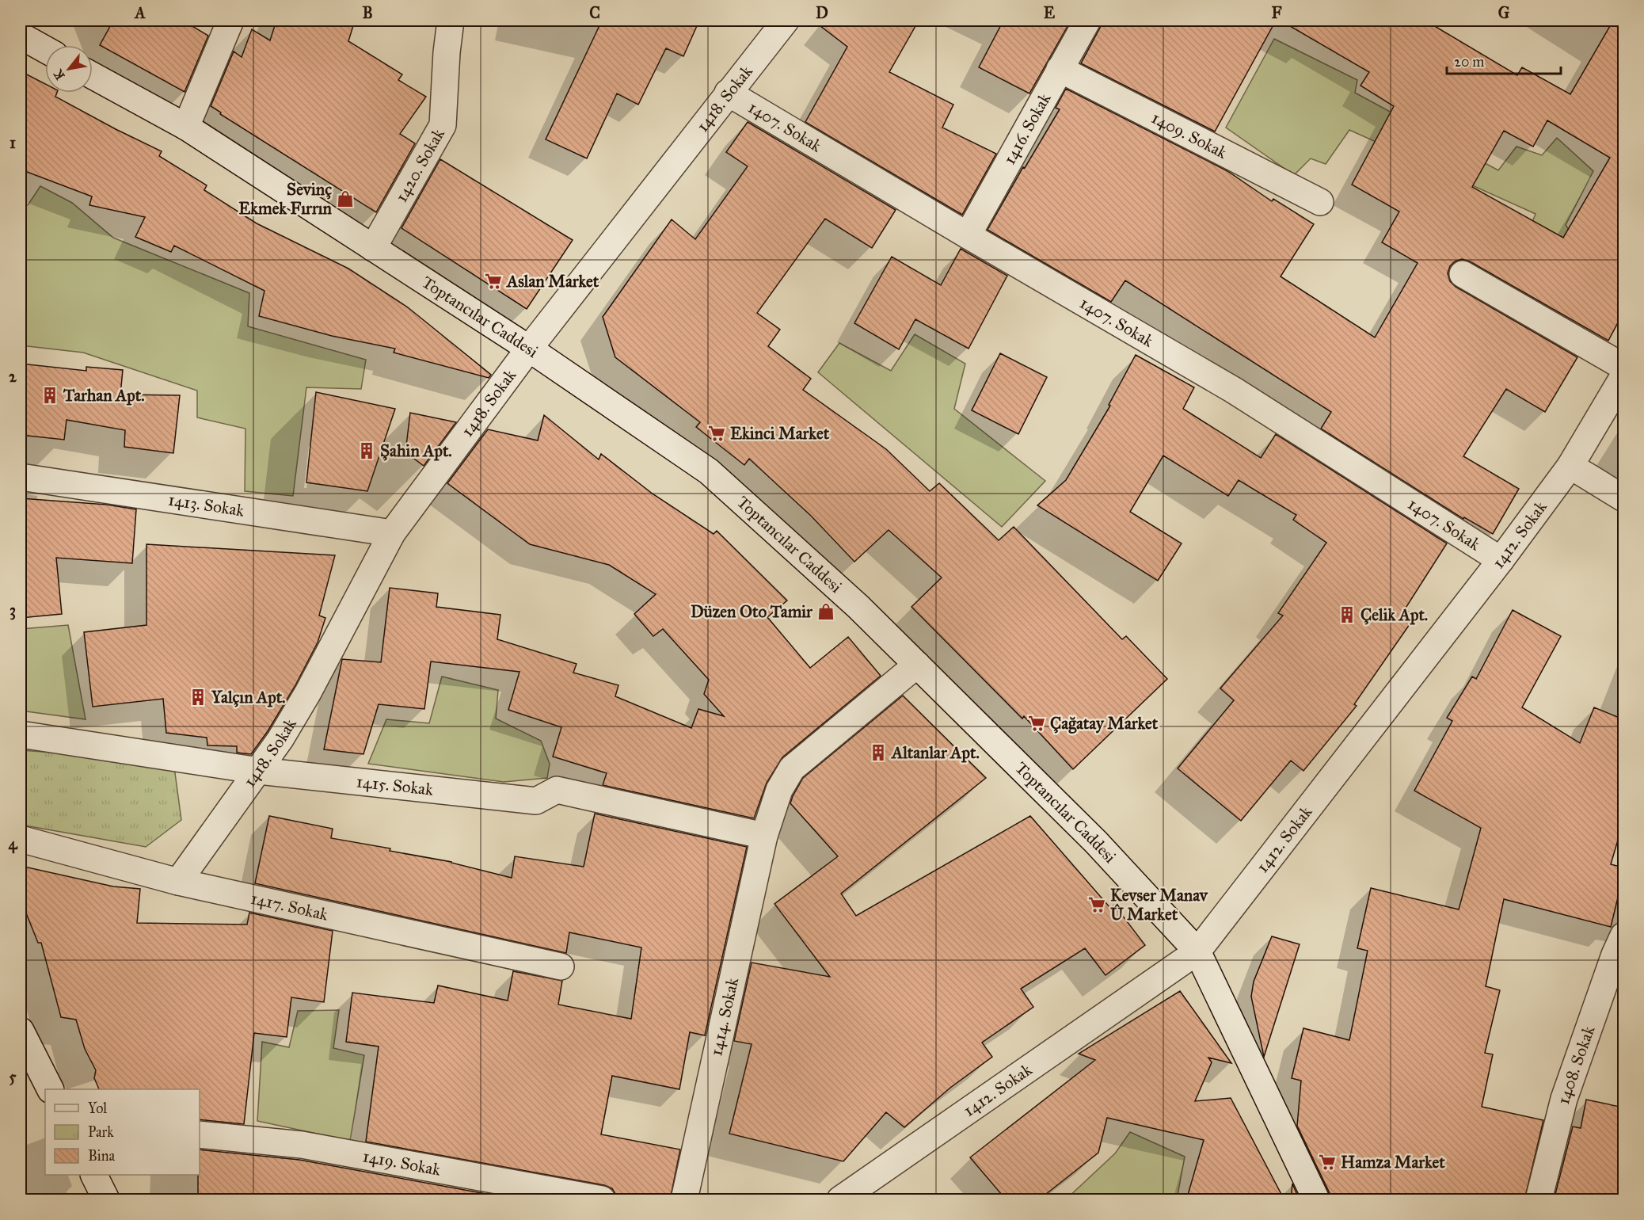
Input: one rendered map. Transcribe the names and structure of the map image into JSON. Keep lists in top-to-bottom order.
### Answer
{
  "streets": {
    "street": [
      "1418. Sokak",
      "1407. Sokak",
      "1416. Sokak",
      "1409. Sokak",
      "1420. Sokak",
      "Toptancılar Caddesi",
      "1413. Sokak",
      "1412. Sokak",
      "1415. Sokak",
      "1417. Sokak",
      "1414. Sokak",
      "1408. Sokak",
      "1419. Sokak"
    ]
  },
  "crossings": [
    ["1418. Sokak", "1407. Sokak"],
    ["1418. Sokak", "Toptancılar Caddesi"],
    ["1418. Sokak", "1413. Sokak"],
    ["1418. Sokak", "1415. Sokak"],
    ["1418. Sokak", "1417. Sokak"],
    ["1407. Sokak", "1416. Sokak"],
    ["1407. Sokak", "1412. Sokak"],
    ["1416. Sokak", "1409. Sokak"],
    ["1420. Sokak", "Toptancılar Caddesi"],
    ["Toptancılar Caddesi", "1412. Sokak"],
    ["Toptancılar Caddesi", "1414. Sokak"],
    ["1415. Sokak", "1414. Sokak"]
  ],
  "places": {
    "shop": ["Sevinç Ekmek Fırrın", "Düzen Oto Tamir"],
    "supermarket": [
      "Aslan Market",
      "Ekinci Market",
      "Çağatay Market",
      "Kevser Manav Û Market",
      "Hamza Market"
    ],
    "building": [
      "Tarhan Apt.",
      "Şahin Apt.",
      "Çelik Apt.",
      "Yalçın Apt.",
      "Altanlar Apt."
    ]
  },
  "legend": ["Yol", "Park", "Bina"],
  "scale_bar": "20 m",
  "north": "bottom left",
  "grid": {
    "columns": [
      "A",
      "B",
      "C",
      "D",
      "E",
      "F",
      "G"
    ],
    "rows": [
      "1",
      "2",
      "3",
      "4",
      "5"
    ]
  }
}
